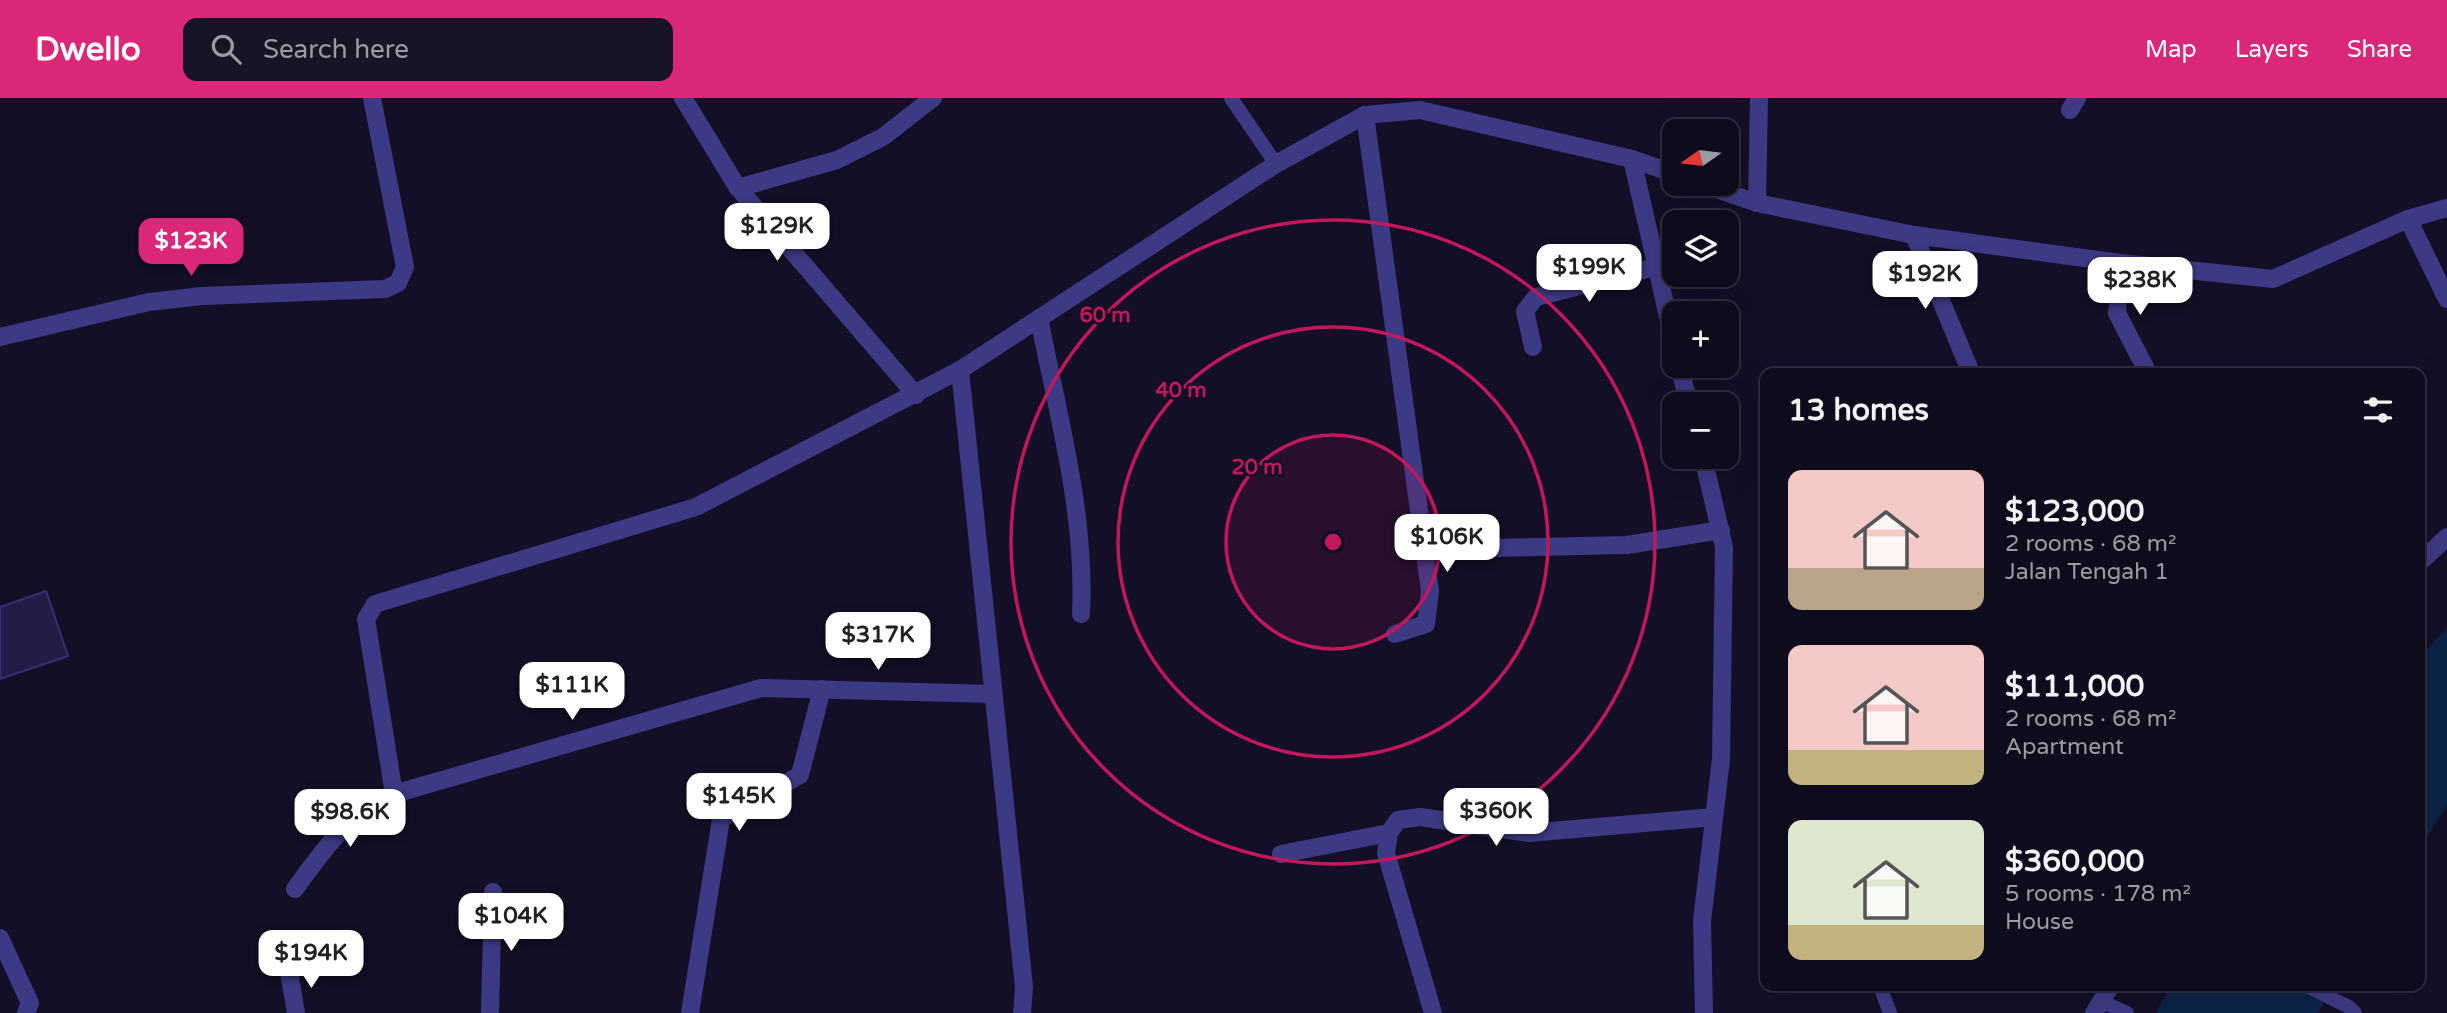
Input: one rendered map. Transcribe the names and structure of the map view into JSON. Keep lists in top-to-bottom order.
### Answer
{
  "north": "left",
  "page": {
    "header": "Dwello",
    "search": "Search here",
    "nav": ["Map", "Layers", "Share"],
    "map_buttons": ["+", "−"],
    "price": [
      "$129K",
      "$123K",
      "$199K",
      "$192K",
      "$238K",
      "$106K",
      "$317K",
      "$111K",
      "$145K",
      "$360K",
      "$98.6K",
      "$104K",
      "$194K"
    ],
    "heading": "13 homes",
    "list": [
      {
        "name": "$123,000",
        "note": "2 rooms · 68 m² · Jalan Tengah 1"
      },
      {
        "name": "$111,000",
        "note": "2 rooms · 68 m² · Apartment"
      },
      {
        "name": "$360,000",
        "note": "5 rooms · 178 m² · House"
      }
    ]
  },
  "rings": ["60 m", "40 m", "20 m"]
}
